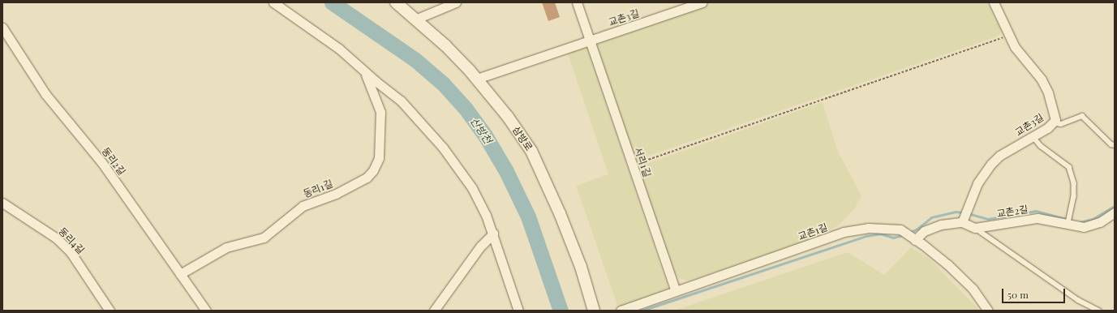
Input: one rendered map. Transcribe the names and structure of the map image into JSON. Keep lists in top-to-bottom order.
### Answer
{
  "streets": {
    "street": [
      "교촌3길",
      "삼방로",
      "동리2길",
      "서리1길",
      "동리1길",
      "교촌2길",
      "교촌1길",
      "동리4길"
    ]
  },
  "crossings": [
    ["교촌3길", "서리1길"],
    ["동리2길", "동리1길"],
    ["서리1길", "교촌1길"]
  ],
  "water": ["산방천"],
  "scale_bar": "50 m"
}
